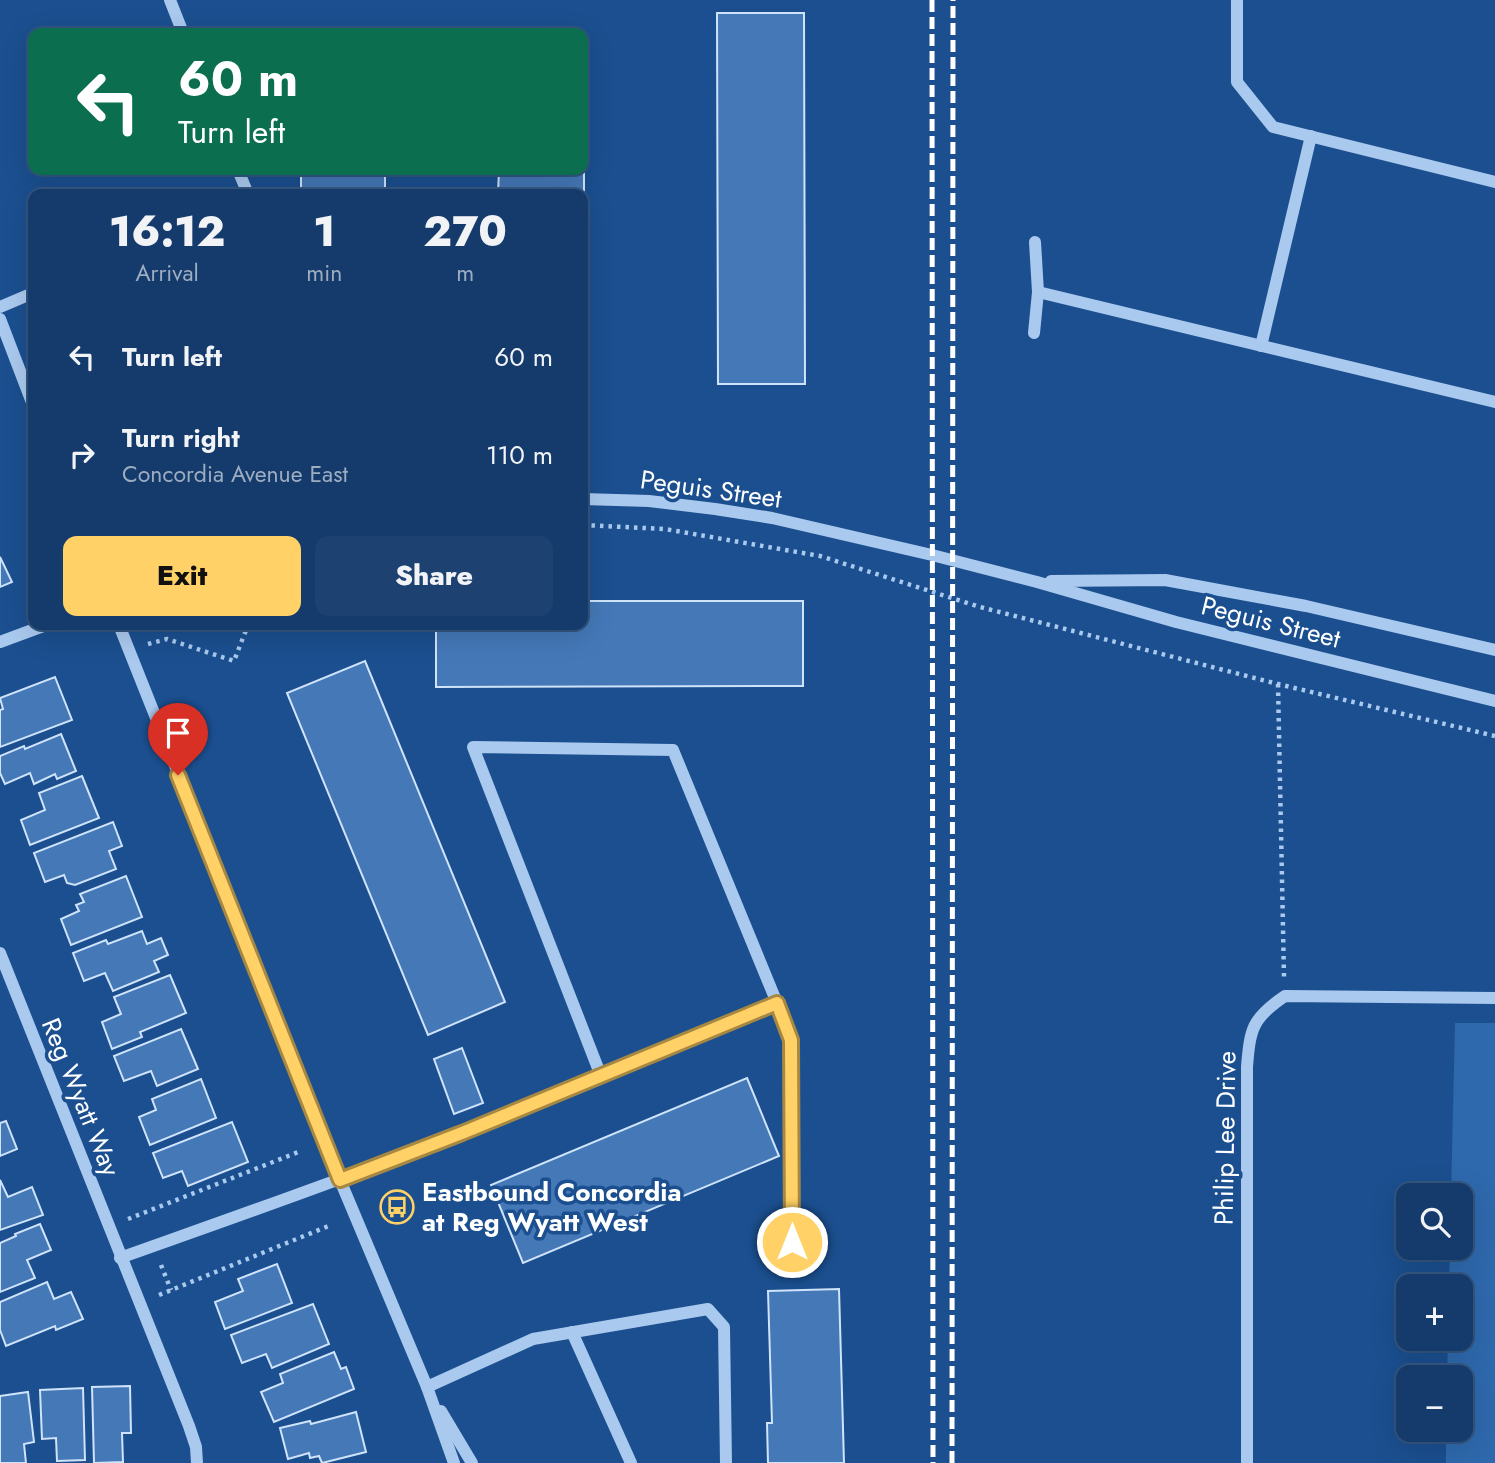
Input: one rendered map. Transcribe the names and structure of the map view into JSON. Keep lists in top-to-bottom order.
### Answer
{
  "streets": {
    "street": ["Peguis Street", "Reg Wyatt Way", "Philip Lee Drive"]
  },
  "places": {
    "bus stop": ["Eastbound Concordia at Reg Wyatt West"]
  },
  "page": {
    "turn": ["60 m", "Turn left"],
    "eta": [
      "16:12",
      "Arrival",
      "1",
      "min",
      "270",
      "m"
    ],
    "list": [
      {
        "name": "Turn left",
        "value": "60 m"
      },
      {
        "name": "Turn right",
        "note": "Concordia Avenue East",
        "value": "110 m"
      }
    ],
    "buttons": ["Exit", "Share"],
    "map_buttons": ["+", "−"]
  }
}
